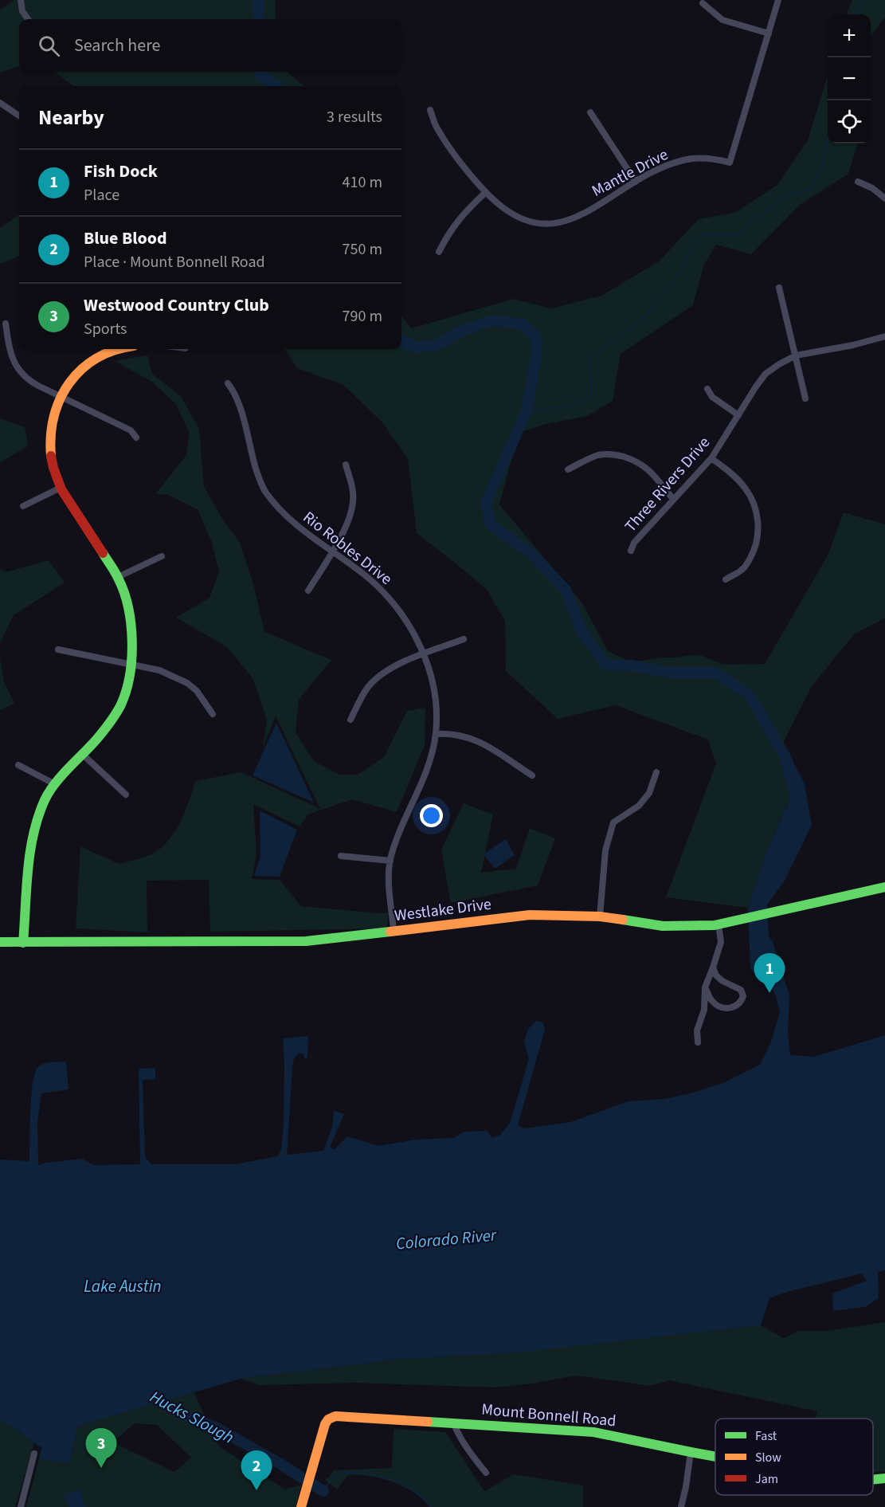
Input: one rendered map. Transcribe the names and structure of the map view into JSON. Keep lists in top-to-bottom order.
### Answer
{
  "streets": {
    "street": [
      "Mantle Drive",
      "Three Rivers Drive",
      "Rio Robles Drive",
      "Westlake Drive",
      "Mount Bonnell Road"
    ]
  },
  "crossings": [
    ["Rio Robles Drive", "Westlake Drive"]
  ],
  "water": ["Colorado River", "Lake Austin", "Hucks Slough"],
  "legend": ["Fast", "Slow", "Jam"],
  "page": {
    "map_buttons": ["+", "−"],
    "search": "Search here",
    "heading": ["Nearby", "3 results"],
    "list": [
      {
        "mark": "1",
        "name": "Fish Dock",
        "note": "Place",
        "value": "410 m"
      },
      {
        "mark": "2",
        "name": "Blue Blood",
        "note": "Place · Mount Bonnell Road",
        "value": "750 m"
      },
      {
        "mark": "3",
        "name": "Westwood Country Club",
        "note": "Sports",
        "value": "790 m"
      }
    ],
    "pins": ["1", "3", "2"]
  }
}
